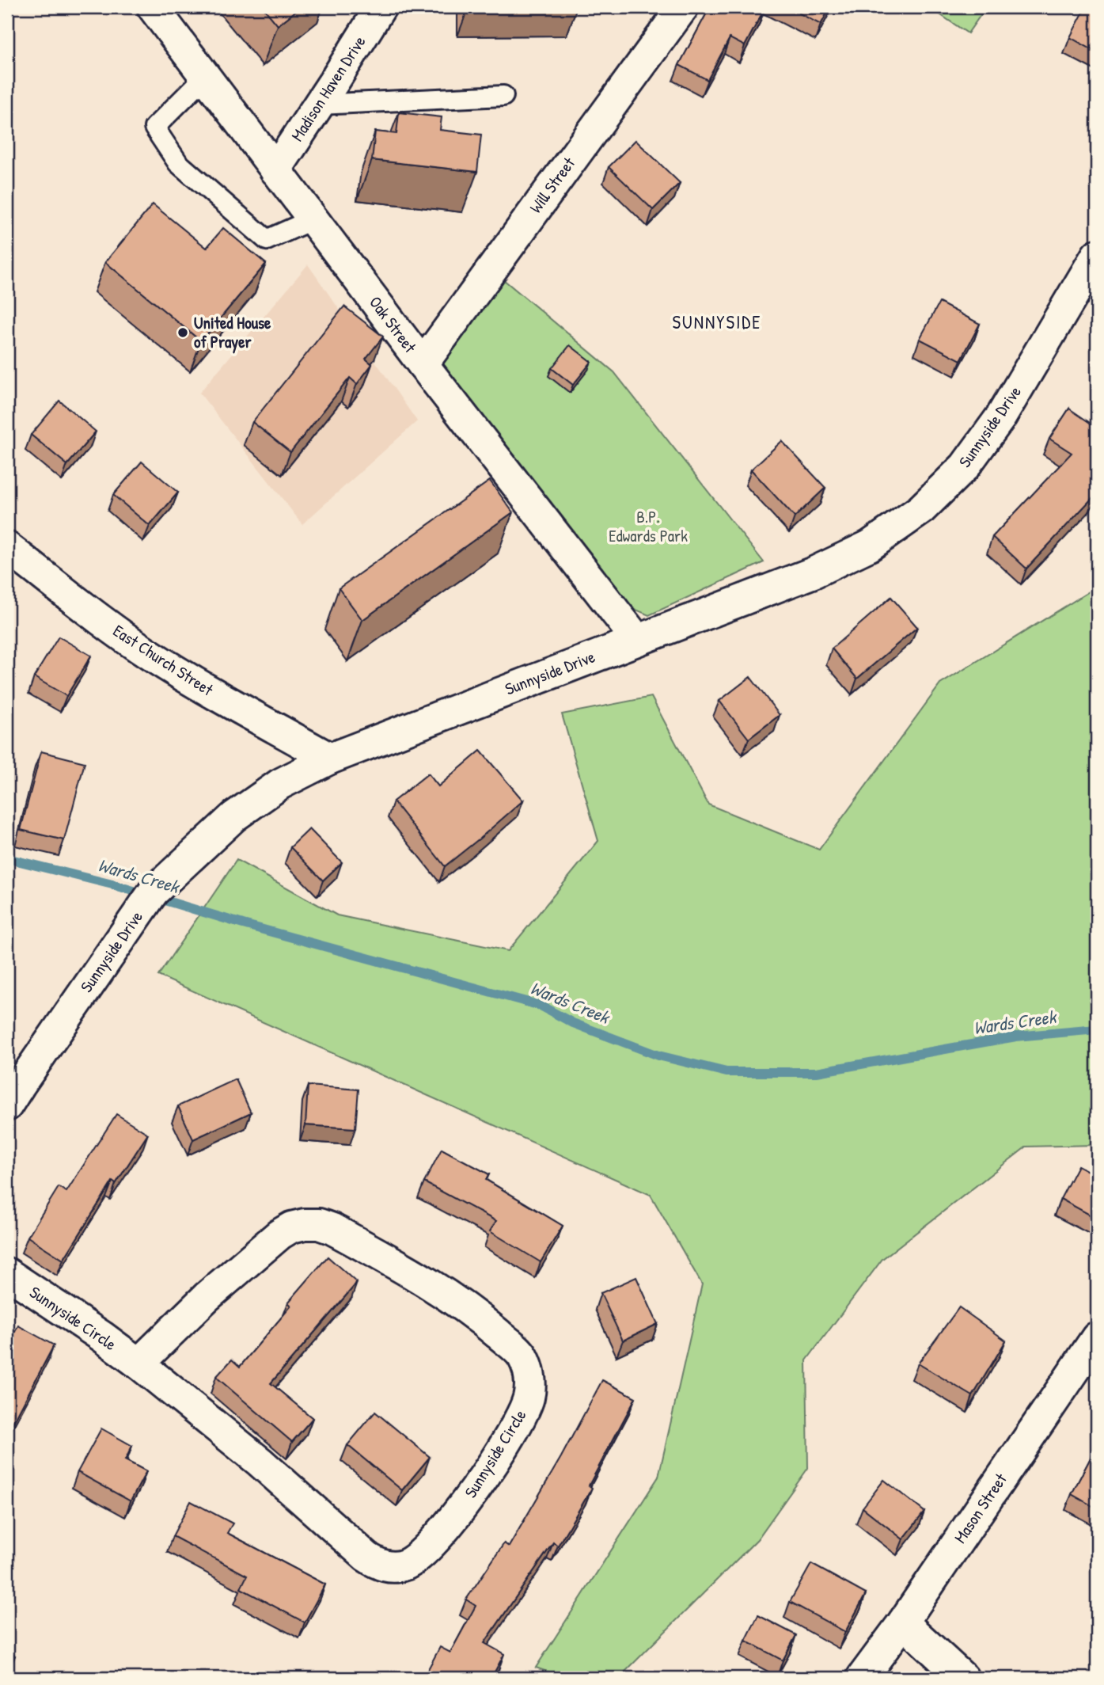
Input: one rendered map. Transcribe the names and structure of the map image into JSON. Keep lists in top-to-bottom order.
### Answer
{
  "streets": {
    "street": [
      "Madison Haven Drive",
      "Will Street",
      "Oak Street",
      "Sunnyside Drive",
      "East Church Street",
      "Sunnyside Circle",
      "Mason Street"
    ]
  },
  "crossings": [
    ["Madison Haven Drive", "Oak Street"],
    ["Will Street", "Oak Street"],
    ["Oak Street", "Sunnyside Drive"],
    ["Sunnyside Drive", "East Church Street"]
  ],
  "districts": ["SUNNYSIDE"],
  "water": ["Wards Creek"],
  "parks": ["B.P. Edwards Park"],
  "places": ["United House of Prayer"]
}
